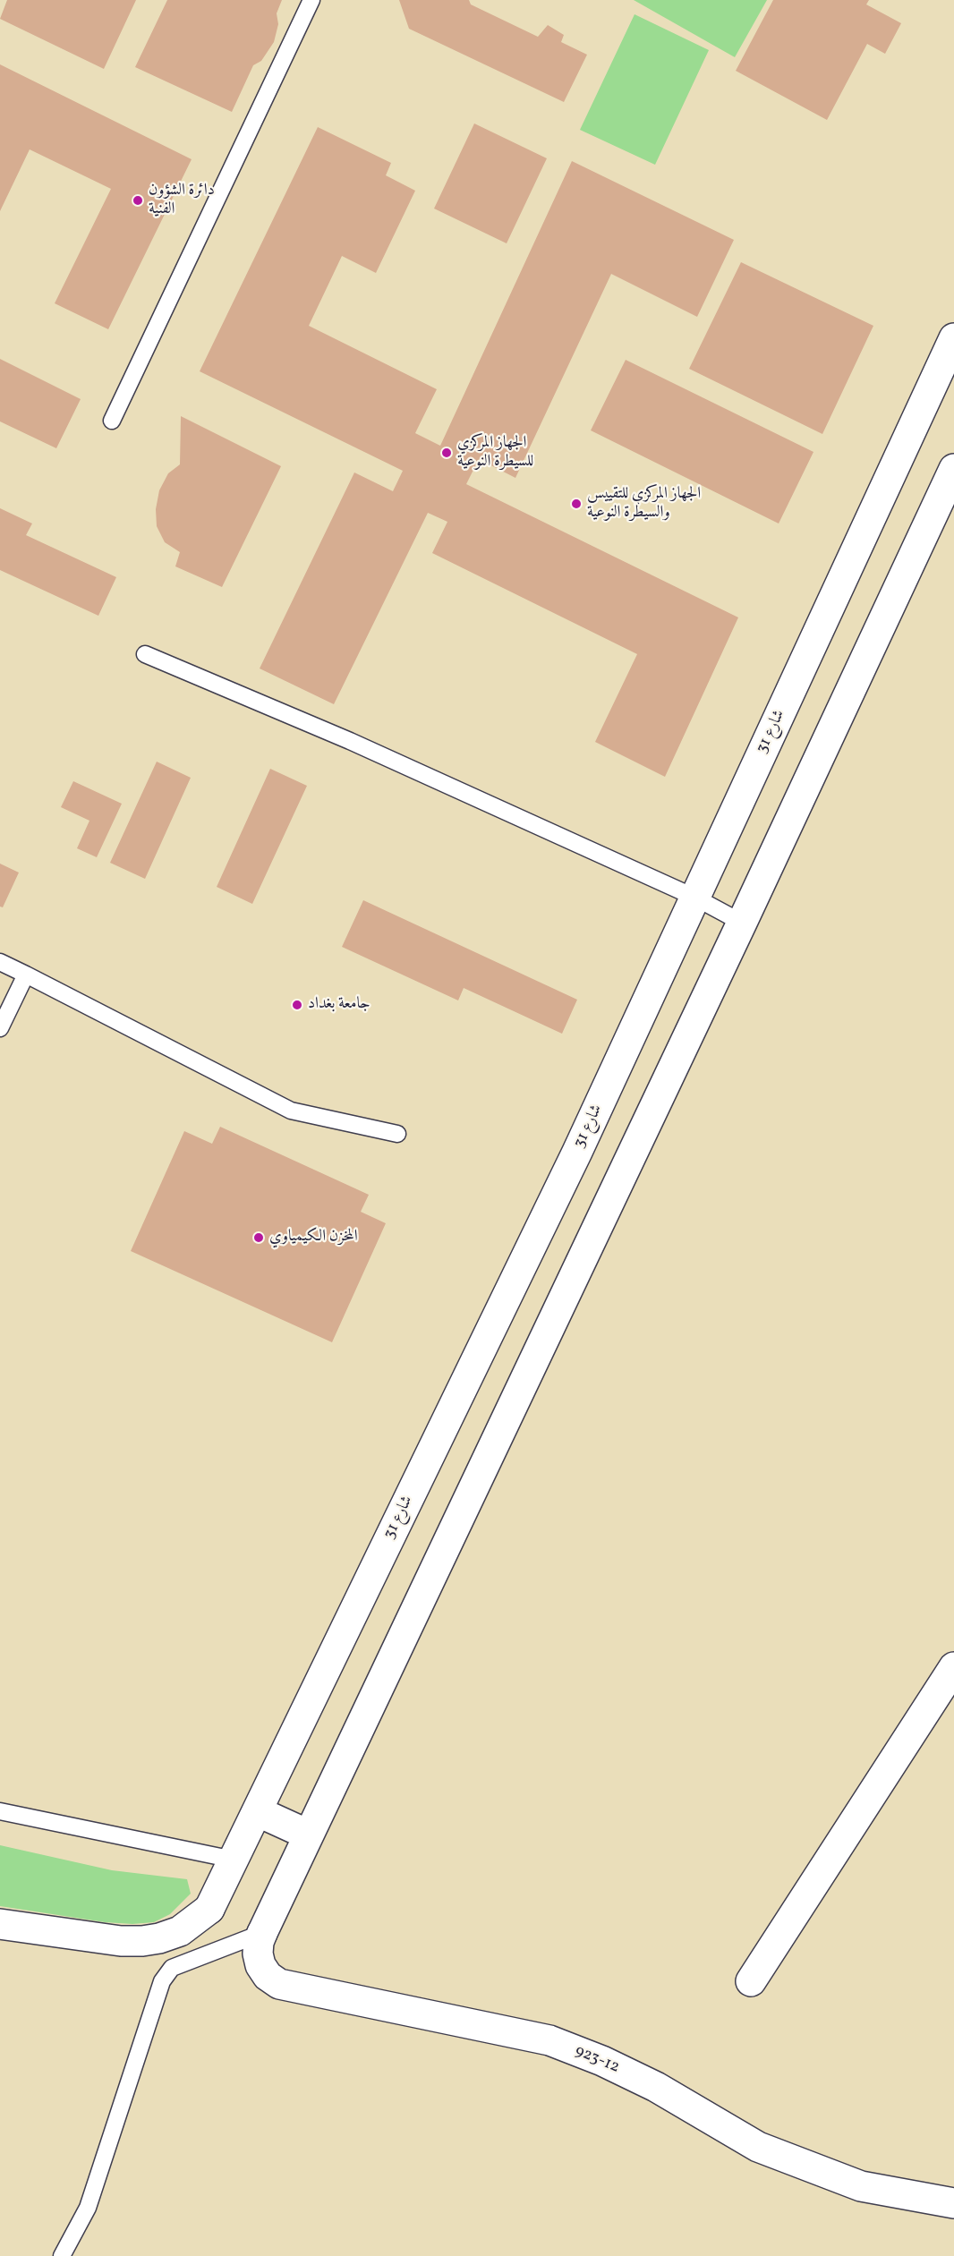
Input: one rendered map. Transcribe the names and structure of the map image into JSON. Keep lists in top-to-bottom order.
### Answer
{
  "streets": {
    "street": ["شارع 31", "923-12"]
  },
  "places": [
    "دائرة الشؤون الفنية",
    "الجهاز المركزي للسيطرة النوعية",
    "الجهاز المركزي للتقييس والسيطرة النوعية",
    "جامعة بغداد",
    "المخزن الكيمياوي"
  ]
}
